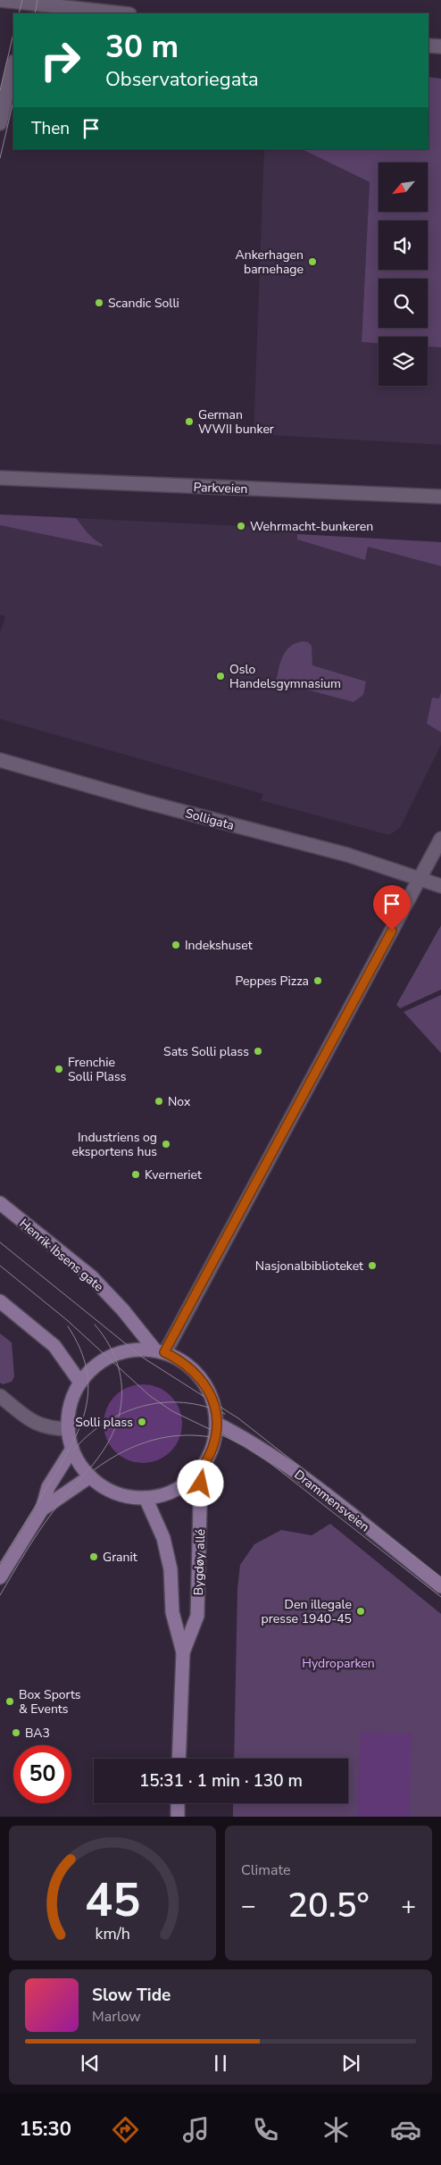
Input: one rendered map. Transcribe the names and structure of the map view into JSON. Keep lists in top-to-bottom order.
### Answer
{
  "streets": {
    "main road": ["Henrik Ibsens gate", "Drammensveien", "Bygdøy allé"],
    "street": ["Parkveien", "Solligata"]
  },
  "crossings": [
    ["Henrik Ibsens gate", "Drammensveien"],
    ["Henrik Ibsens gate", "Bygdøy allé"],
    ["Drammensveien", "Bygdøy allé"]
  ],
  "parks": ["Hydroparken"],
  "places": [
    "Ankerhagen barnehage",
    "Scandic Solli",
    "German WWII bunker",
    "Wehrmacht-bunkeren",
    "Oslo Handelsgymnasium",
    "Indekshuset",
    "Peppes Pizza",
    "Sats Solli plass",
    "Frenchie Solli Plass",
    "Nox",
    "Industriens og eksportens hus",
    "Kverneriet",
    "Nasjonalbiblioteket",
    "Solli plass",
    "Granit",
    "Den illegale presse 1940-45",
    "Box Sports & Events",
    "BA3"
  ],
  "north": "bottom left",
  "page": {
    "turn": ["30 m", "Observatoriegata"],
    "then": "Then",
    "limit": "50",
    "trip": "15:31 · 1 min · 130 m",
    "tile": "Climate",
    "heat": ["−", "20.5°", "+"],
    "song": ["Slow Tide", "Marlow"],
    "tabs": "15:30",
    "gauge": ["45", "km/h"]
  }
}
